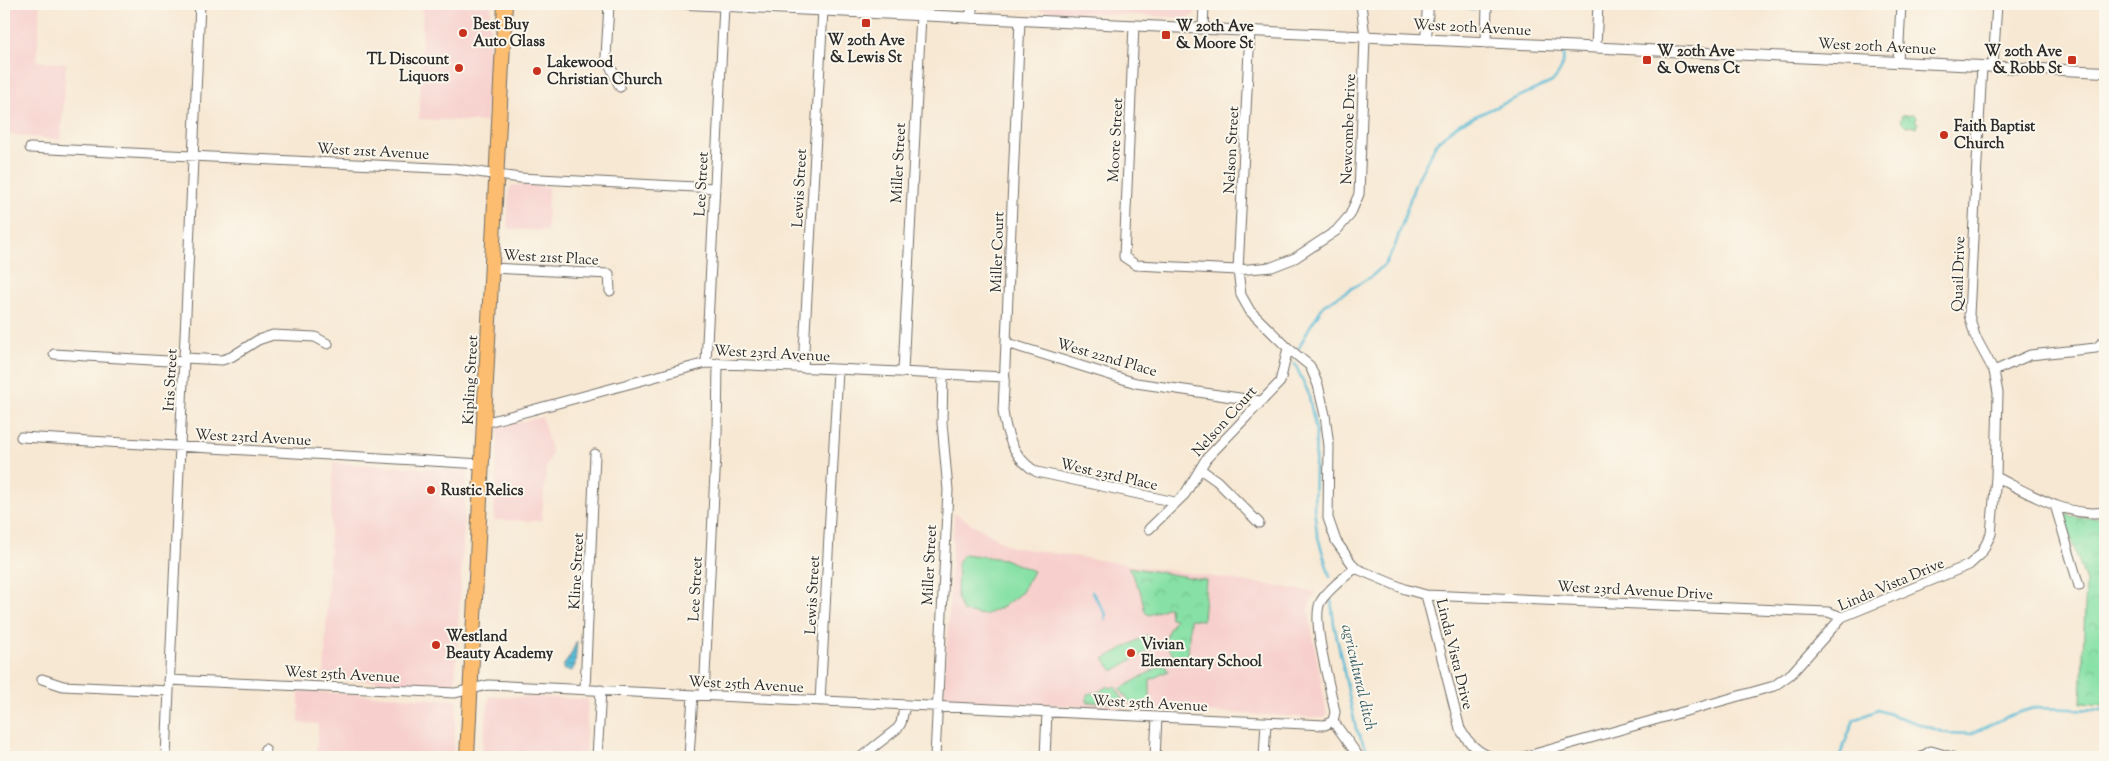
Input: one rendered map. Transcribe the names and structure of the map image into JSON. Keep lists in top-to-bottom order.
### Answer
{
  "streets": {
    "main road": ["Kipling Street"],
    "street": [
      "West 20th Avenue",
      "Newcombe Drive",
      "Moore Street",
      "Nelson Street",
      "West 21st Avenue",
      "Miller Street",
      "Lee Street",
      "Lewis Street",
      "Miller Court",
      "West 21st Place",
      "Quail Drive",
      "West 23rd Avenue",
      "West 22nd Place",
      "Iris Street",
      "Nelson Court",
      "West 23rd Place",
      "Kline Street",
      "Linda Vista Drive",
      "West 23rd Avenue Drive",
      "West 25th Avenue"
    ]
  },
  "crossings": [
    ["West 20th Avenue", "Newcombe Drive"],
    ["West 20th Avenue", "Moore Street"],
    ["West 20th Avenue", "Nelson Street"],
    ["West 20th Avenue", "Miller Street"],
    ["West 20th Avenue", "Lee Street"],
    ["West 20th Avenue", "Lewis Street"],
    ["West 20th Avenue", "Miller Court"],
    ["West 20th Avenue", "Quail Drive"],
    ["Newcombe Drive", "Moore Street"],
    ["Newcombe Drive", "Nelson Street"],
    ["West 21st Avenue", "Lee Street"],
    ["West 21st Avenue", "Iris Street"],
    ["West 21st Avenue", "Kipling Street"],
    ["Miller Street", "West 23rd Avenue"],
    ["Miller Street", "West 25th Avenue"],
    ["Lee Street", "West 23rd Avenue"],
    ["Lee Street", "West 25th Avenue"],
    ["Lewis Street", "West 23rd Avenue"],
    ["Lewis Street", "West 25th Avenue"],
    ["Miller Court", "West 23rd Avenue"],
    ["Miller Court", "West 22nd Place"],
    ["Miller Court", "West 23rd Place"],
    ["West 21st Place", "Kipling Street"],
    ["Quail Drive", "Linda Vista Drive"],
    ["West 23rd Avenue", "Iris Street"],
    ["West 23rd Avenue", "Kipling Street"],
    ["West 22nd Place", "Nelson Court"],
    ["Iris Street", "West 25th Avenue"],
    ["Kipling Street", "West 25th Avenue"],
    ["Nelson Court", "West 23rd Place"],
    ["Kline Street", "West 25th Avenue"],
    ["Linda Vista Drive", "West 23rd Avenue Drive"]
  ],
  "water": ["agricultural ditch"],
  "places": {
    "transit": [
      "W 20th Ave & Lewis St",
      "W 20th Ave & Moore St",
      "W 20th Ave & Owens Ct",
      "W 20th Ave & Robb St"
    ],
    "other": [
      "Best Buy Auto Glass",
      "TL Discount Liquors",
      "Lakewood Christian Church",
      "Faith Baptist Church",
      "Rustic Relics",
      "Westland Beauty Academy",
      "Vivian Elementary School"
    ]
  }
}
